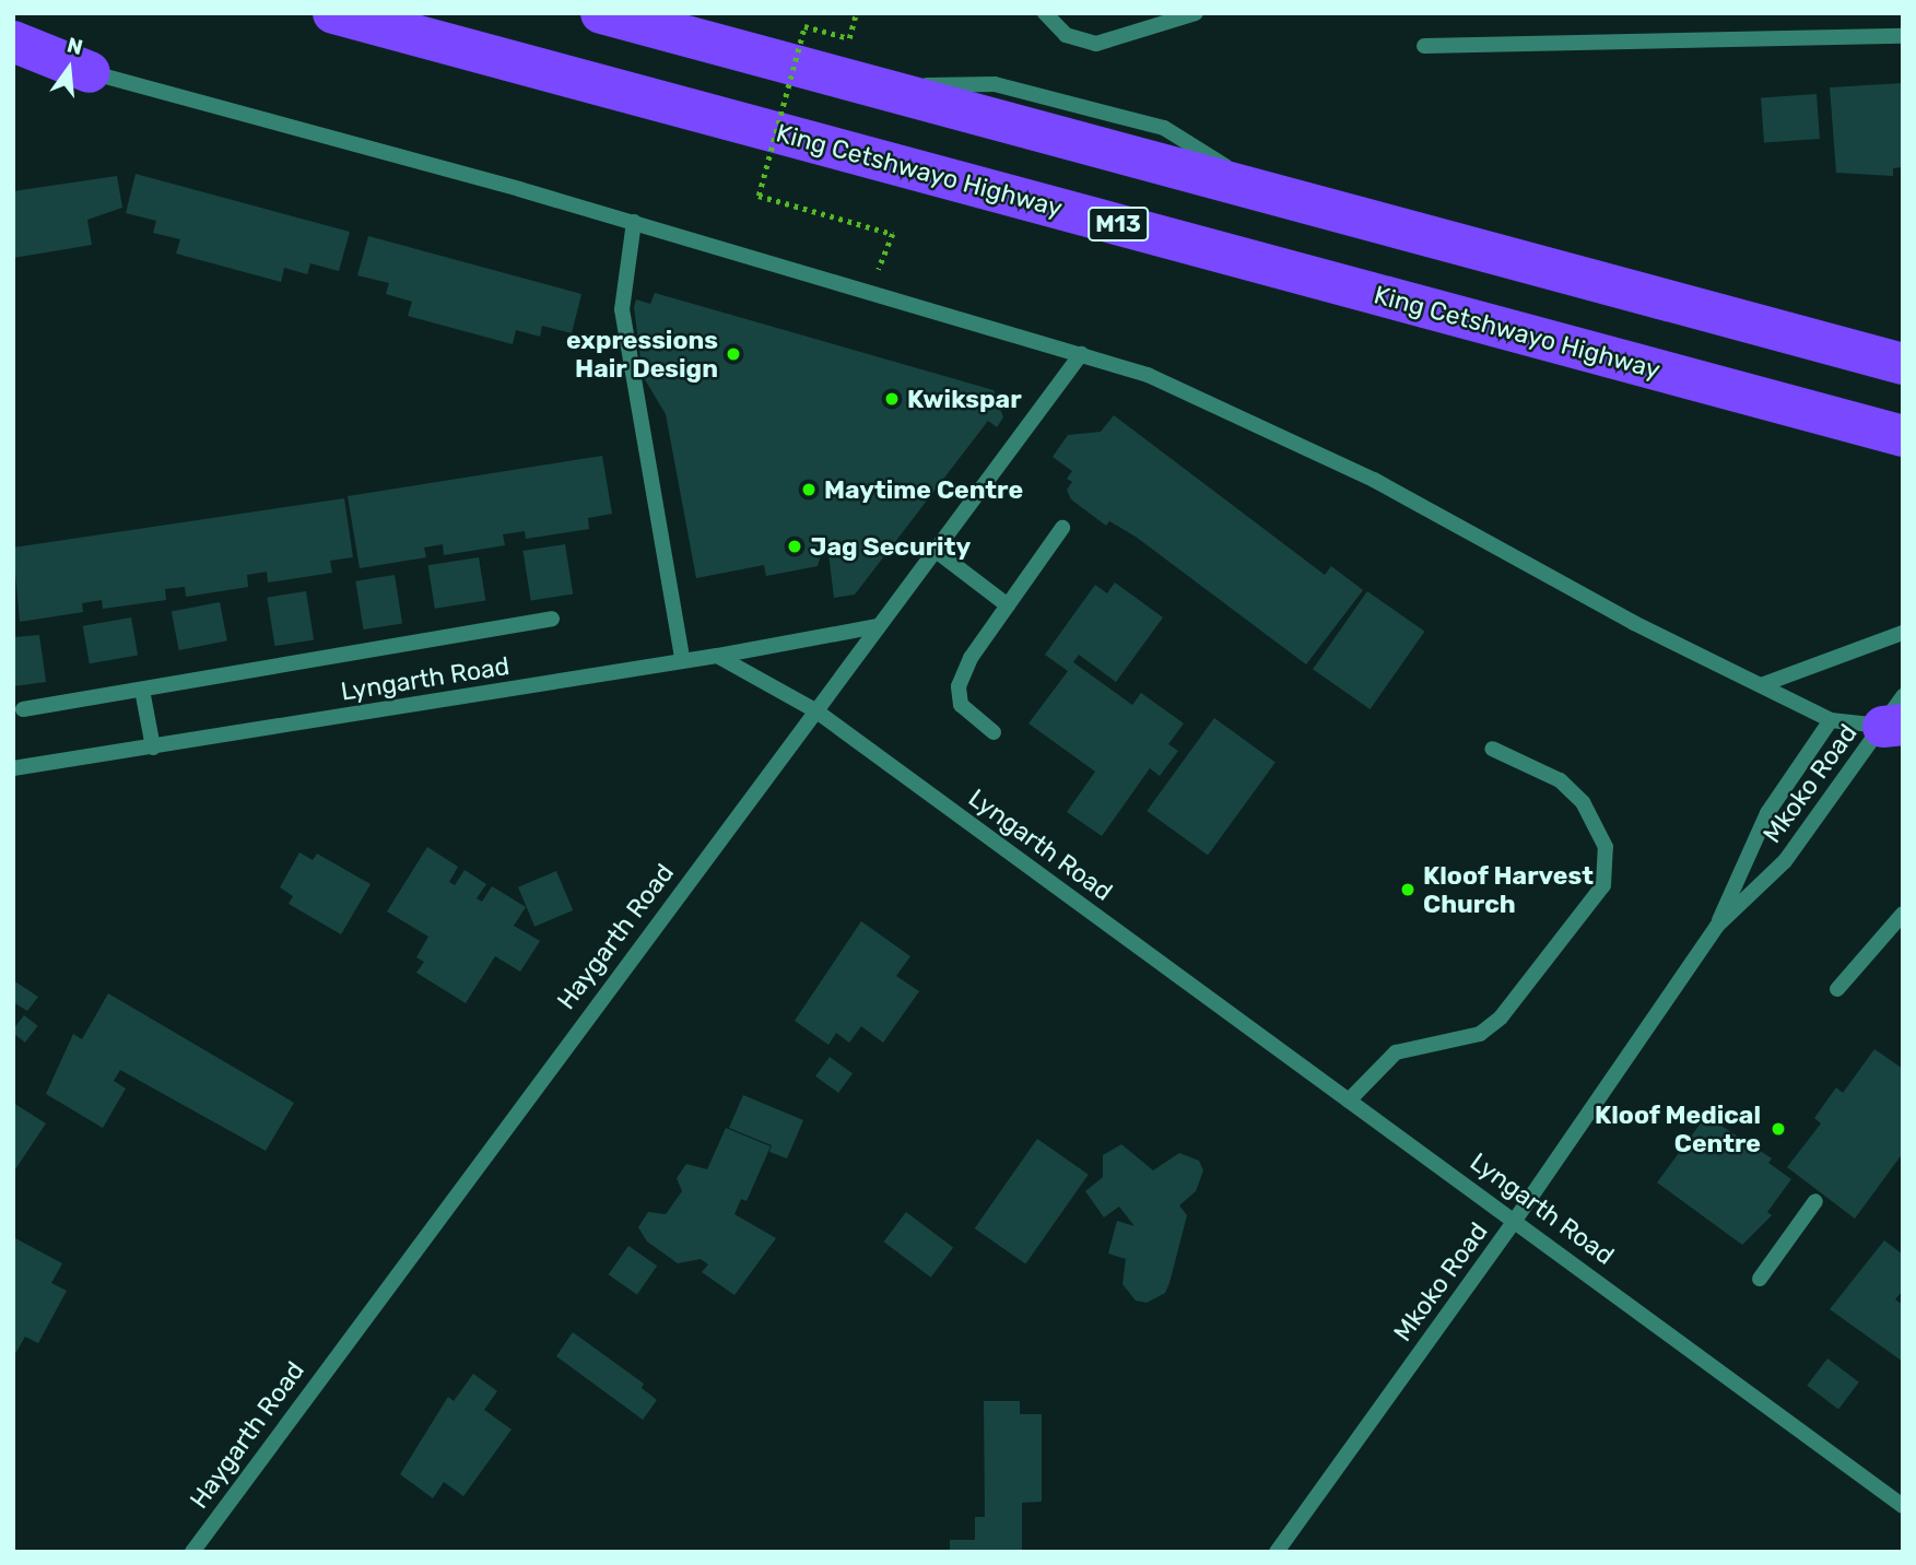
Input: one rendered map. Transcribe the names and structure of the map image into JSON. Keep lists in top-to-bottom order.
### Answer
{
  "streets": {
    "highway": ["King Cetshwayo Highway", "M13"],
    "street": ["Lyngarth Road", "Mkoko Road", "Haygarth Road"]
  },
  "crossings": [
    ["Lyngarth Road", "Mkoko Road"],
    ["Lyngarth Road", "Haygarth Road"]
  ],
  "places": [
    "expressions Hair Design",
    "Kwikspar",
    "Maytime Centre",
    "Jag Security",
    "Kloof Harvest Church",
    "Kloof Medical Centre"
  ],
  "north": "top"
}
